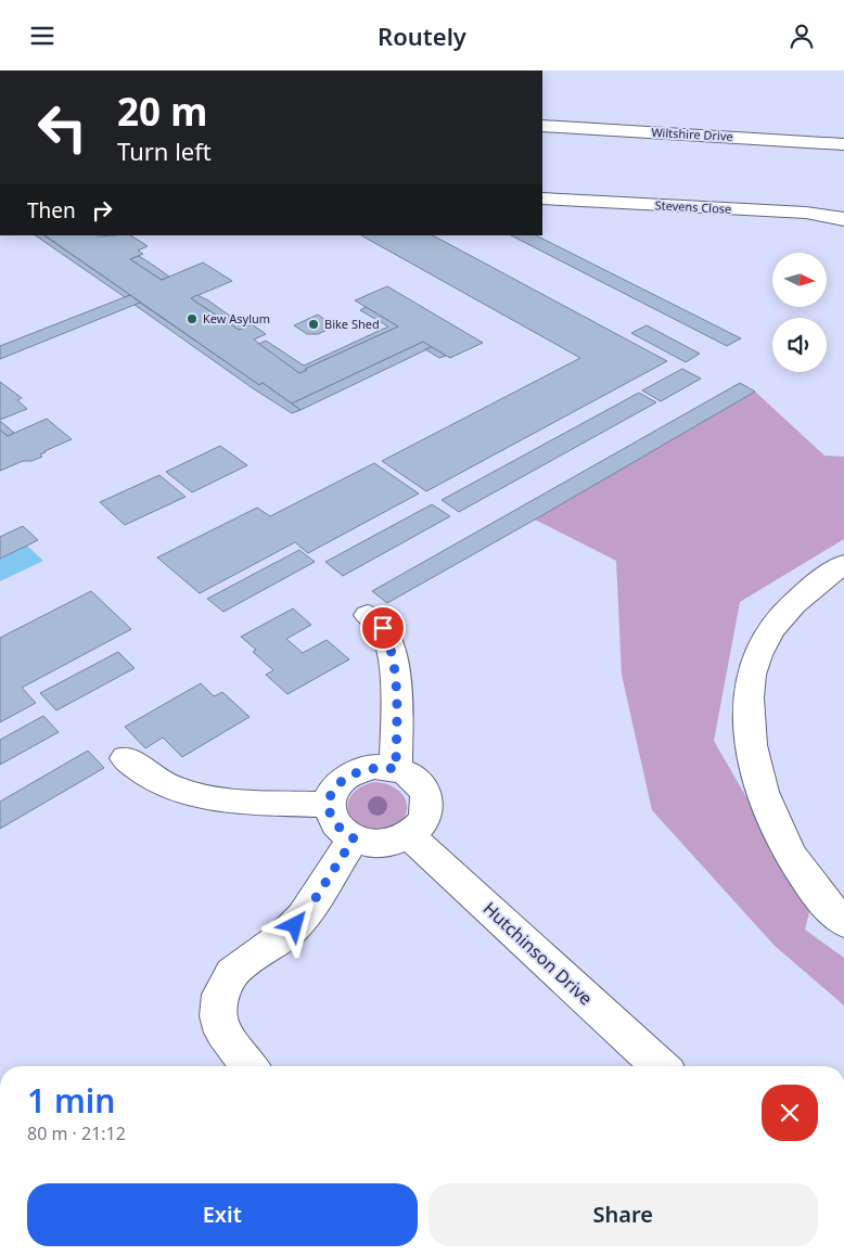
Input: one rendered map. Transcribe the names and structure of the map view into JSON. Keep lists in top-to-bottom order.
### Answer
{
  "streets": {
    "street": ["Wiltshire Drive", "Stevens Close", "Hutchinson Drive"]
  },
  "places": ["Kew Asylum", "Bike Shed"],
  "north": "right",
  "page": {
    "header": "Routely",
    "turn": ["20 m", "Turn left"],
    "then": "Then",
    "heading": ["1 min", "80 m · 21:12"],
    "buttons": ["Exit", "Share"]
  }
}
